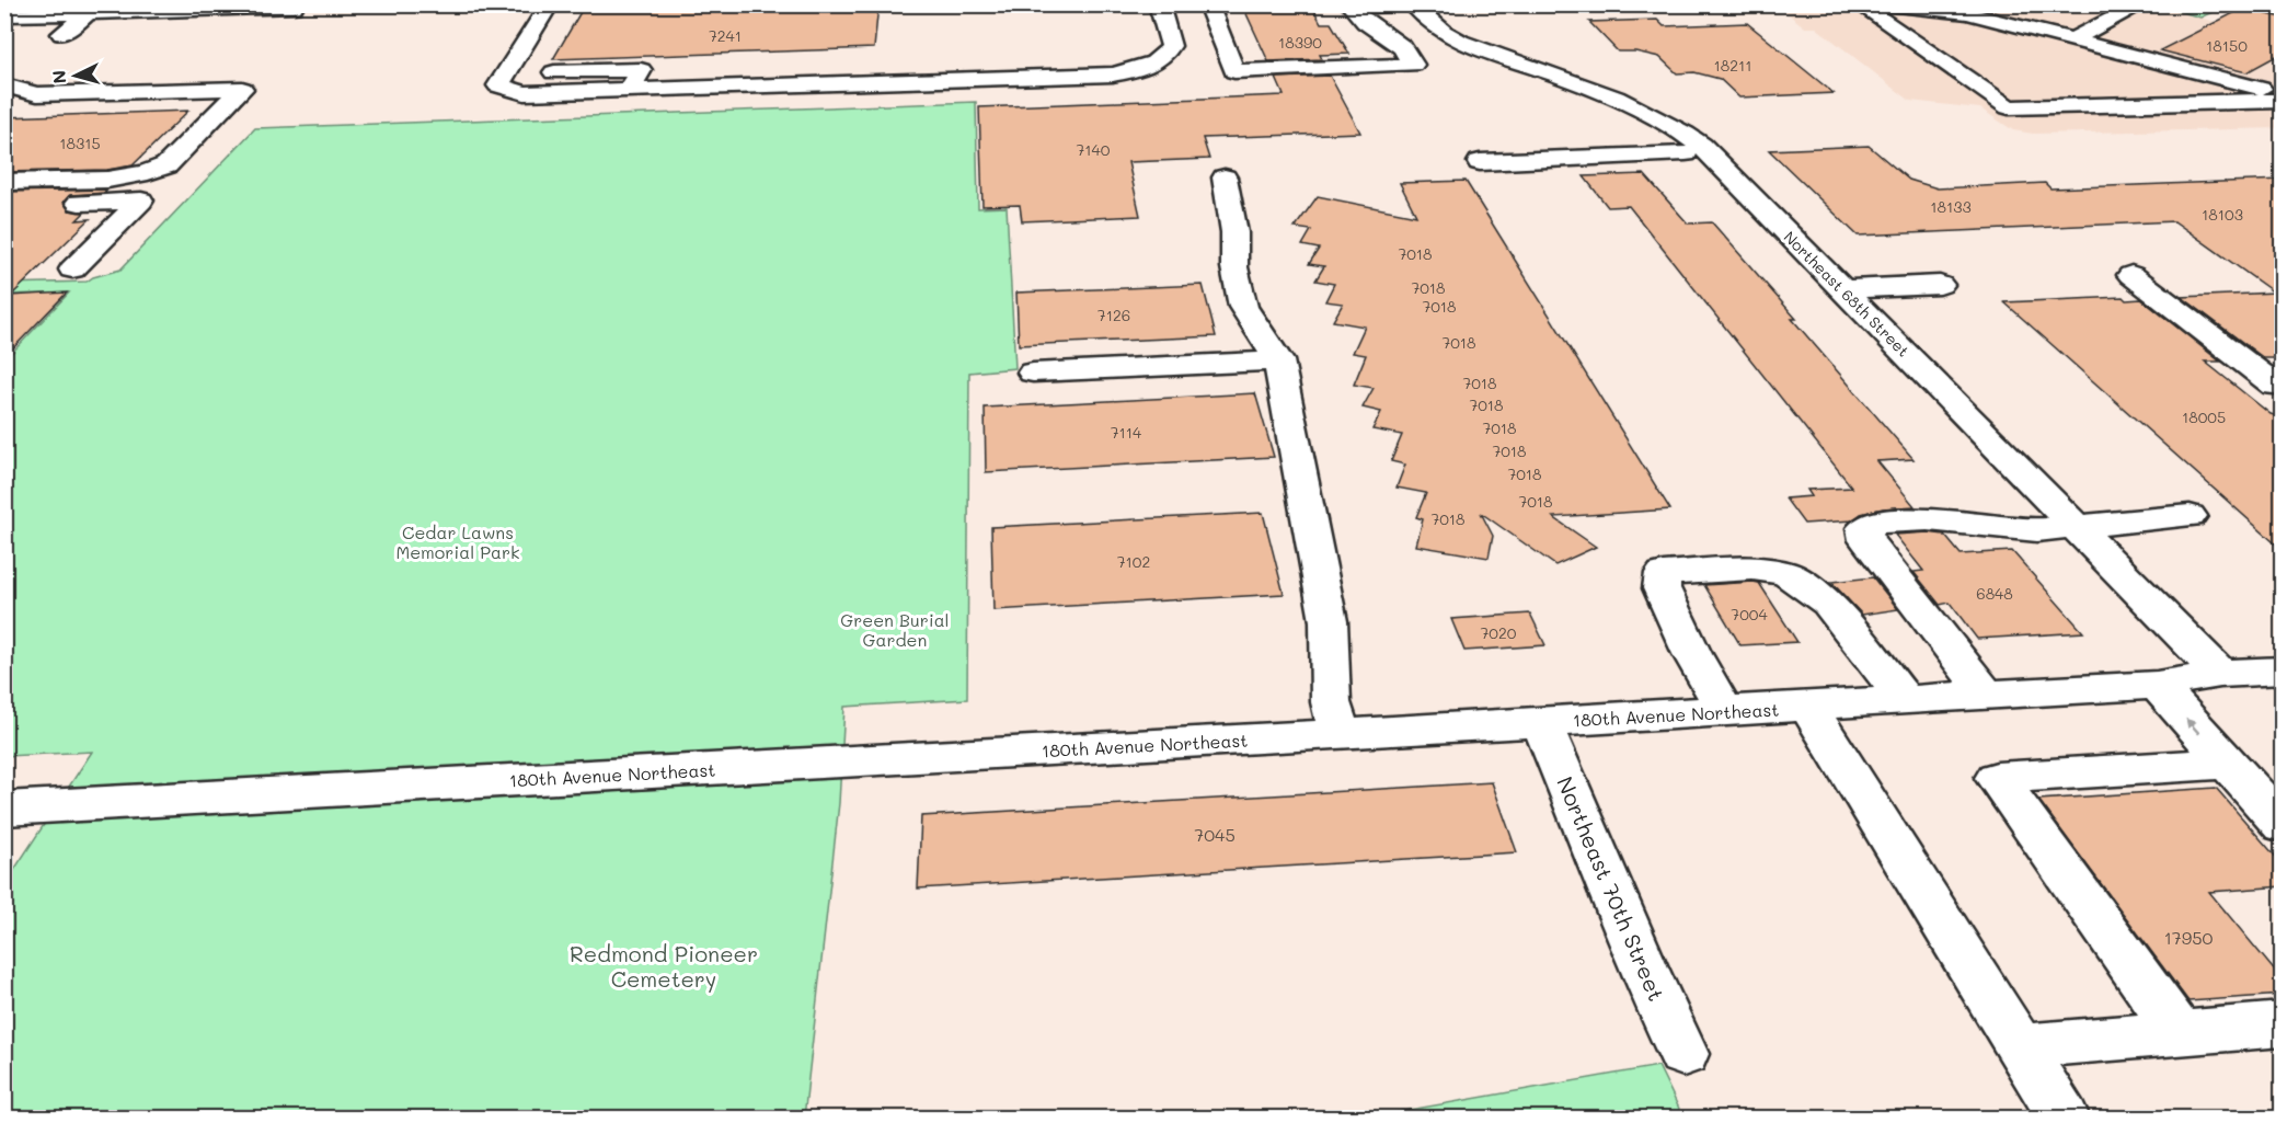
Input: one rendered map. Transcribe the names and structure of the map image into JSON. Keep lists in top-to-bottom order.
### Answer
{
  "streets": {
    "street": ["Northeast 68th Street", "180th Avenue Northeast", "Northeast 70th Street"]
  },
  "crossings": [
    ["Northeast 68th Street", "180th Avenue Northeast"],
    ["180th Avenue Northeast", "Northeast 70th Street"]
  ],
  "parks": ["Cedar Lawns Memorial Park", "Green Burial Garden", "Redmond Pioneer Cemetery"],
  "house_numbers": [
    "7241",
    "18390",
    "18150",
    "18211",
    "18315",
    "7140",
    "18133",
    "18103",
    "7018",
    "7018",
    "7018",
    "7126",
    "7018",
    "7018",
    "7018",
    "18005",
    "7018",
    "7114",
    "7018",
    "7018",
    "7018",
    "7018",
    "7102",
    "6848",
    "7004",
    "7020",
    "7045",
    "17950"
  ],
  "north": "left"
}
